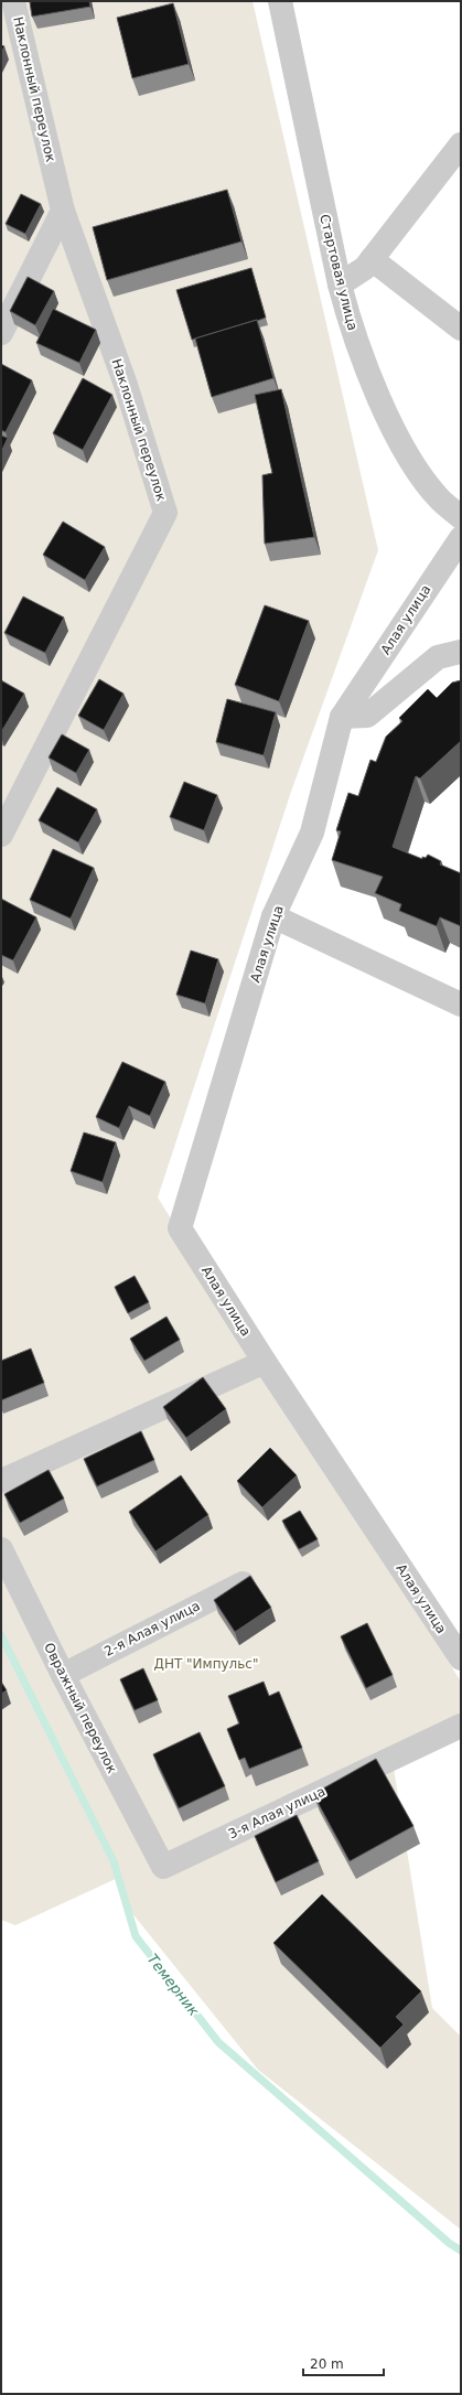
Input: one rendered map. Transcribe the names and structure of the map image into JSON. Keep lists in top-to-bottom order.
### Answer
{
  "streets": {
    "street": [
      "Наклонный переулок",
      "Стартовая улица",
      "Алая улица",
      "2-я Алая улица",
      "Овражный переулок",
      "3-я Алая улица"
    ]
  },
  "crossings": [
    ["2-я Алая улица", "Овражный переулок"],
    ["Овражный переулок", "3-я Алая улица"]
  ],
  "water": ["Темерник"],
  "parks": ["ДНТ \"Импульс\""],
  "scale_bar": "20 m"
}
